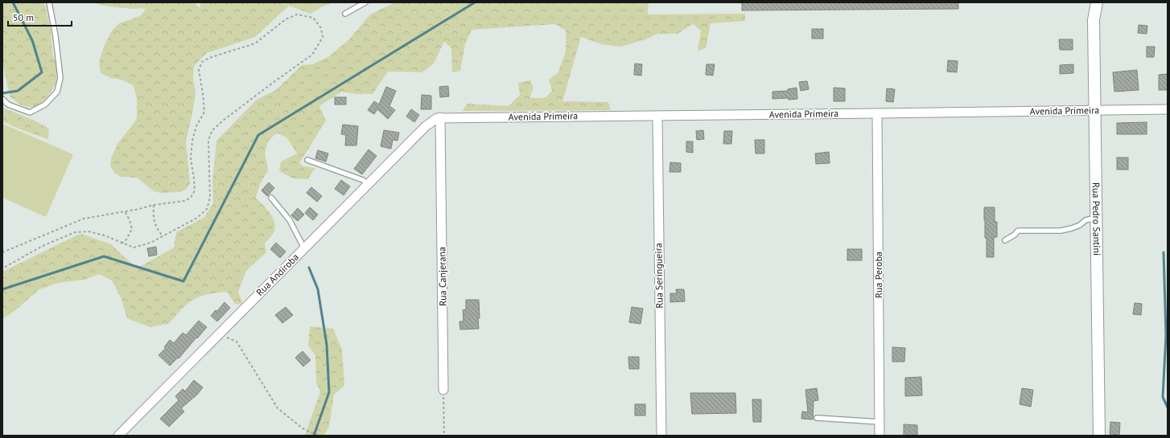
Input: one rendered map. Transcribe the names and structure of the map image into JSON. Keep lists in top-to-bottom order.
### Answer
{
  "streets": {
    "street": [
      "Avenida Primeira",
      "Rua Pedro Santini",
      "Rua Andiroba",
      "Rua Peroba",
      "Rua Seringueira",
      "Rua Canjerana"
    ]
  },
  "crossings": [
    ["Avenida Primeira", "Rua Pedro Santini"],
    ["Avenida Primeira", "Rua Andiroba"],
    ["Avenida Primeira", "Rua Peroba"],
    ["Avenida Primeira", "Rua Seringueira"],
    ["Avenida Primeira", "Rua Canjerana"],
    ["Rua Andiroba", "Rua Canjerana"]
  ],
  "scale_bar": "50 m"
}
